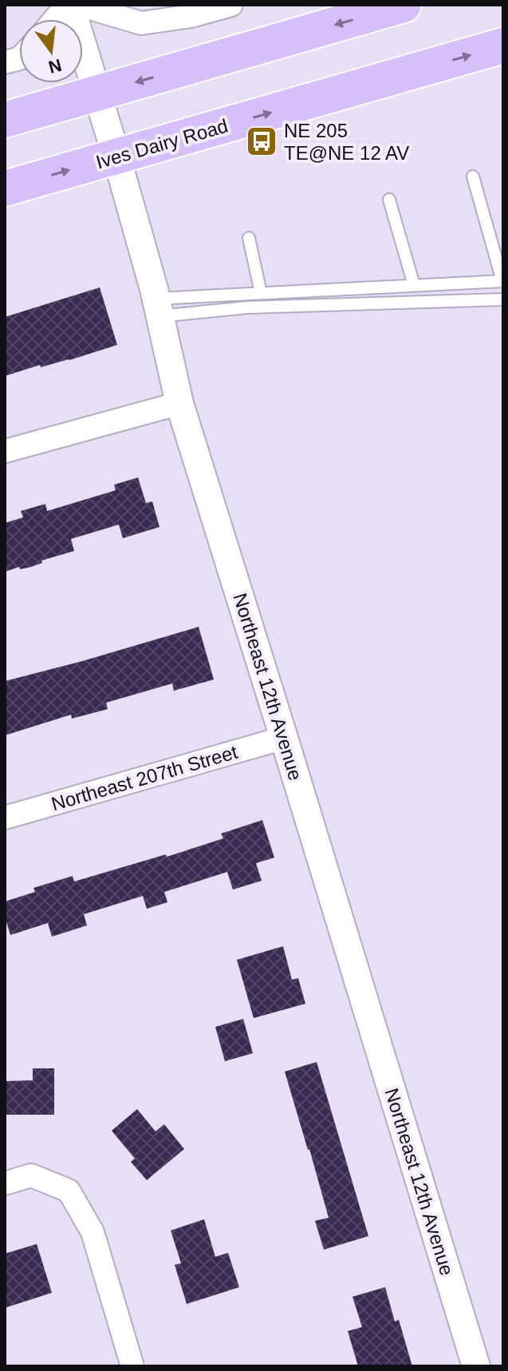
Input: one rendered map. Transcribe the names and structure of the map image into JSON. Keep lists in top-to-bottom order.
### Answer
{
  "streets": {
    "main road": ["Ives Dairy Road"],
    "street": ["Northeast 12th Avenue", "Northeast 207th Street"]
  },
  "crossings": [
    ["Ives Dairy Road", "Northeast 12th Avenue"],
    ["Northeast 12th Avenue", "Northeast 207th Street"]
  ],
  "places": {
    "bus stop": ["NE 205 TE@NE 12 AV"]
  },
  "north": "bottom"
}
